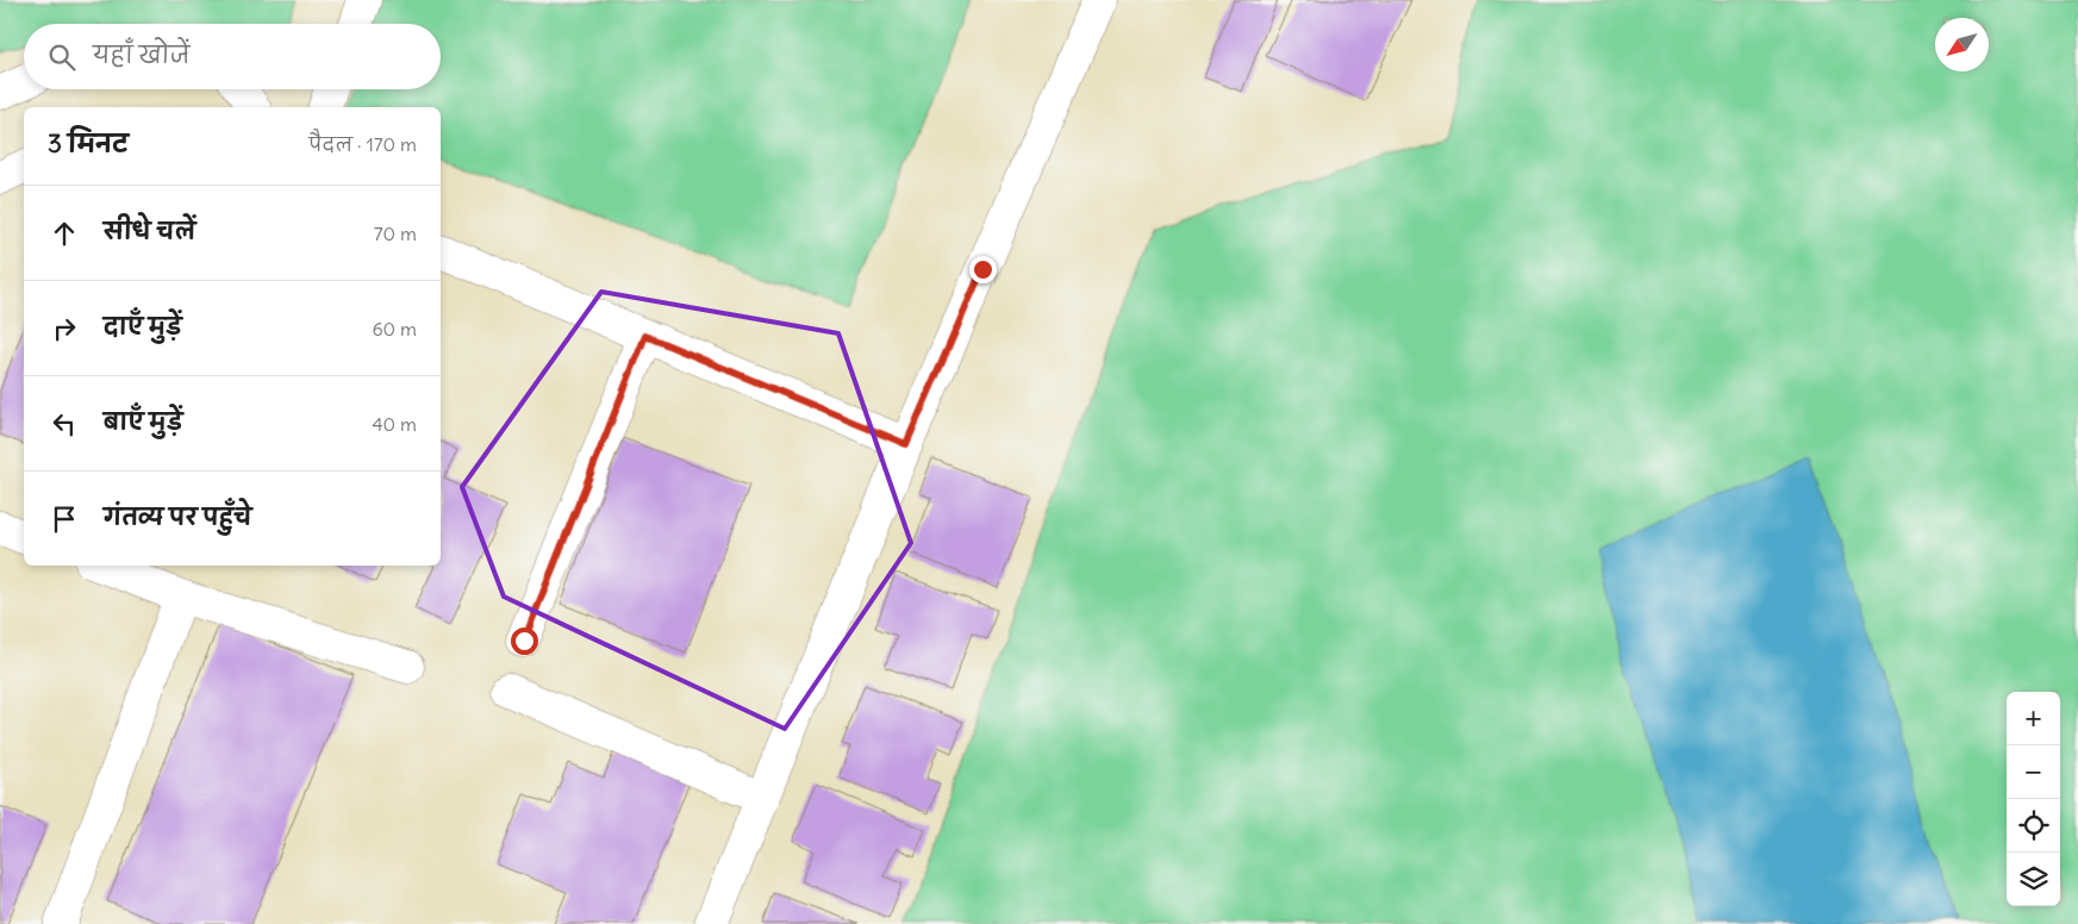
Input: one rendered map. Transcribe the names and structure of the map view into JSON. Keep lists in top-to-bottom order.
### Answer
{
  "north": "bottom left",
  "page": {
    "search": "यहाँ खोजें",
    "heading": ["3 मिनट", "पैदल · 170 m"],
    "list": [
      ["सीधे चलें", "70 m"],
      ["दाएँ मुड़ें", "60 m"],
      ["बाएँ मुड़ें", "40 m"],
      "गंतव्य पर पहुँचे"
    ],
    "map_buttons": ["+", "−"]
  }
}
